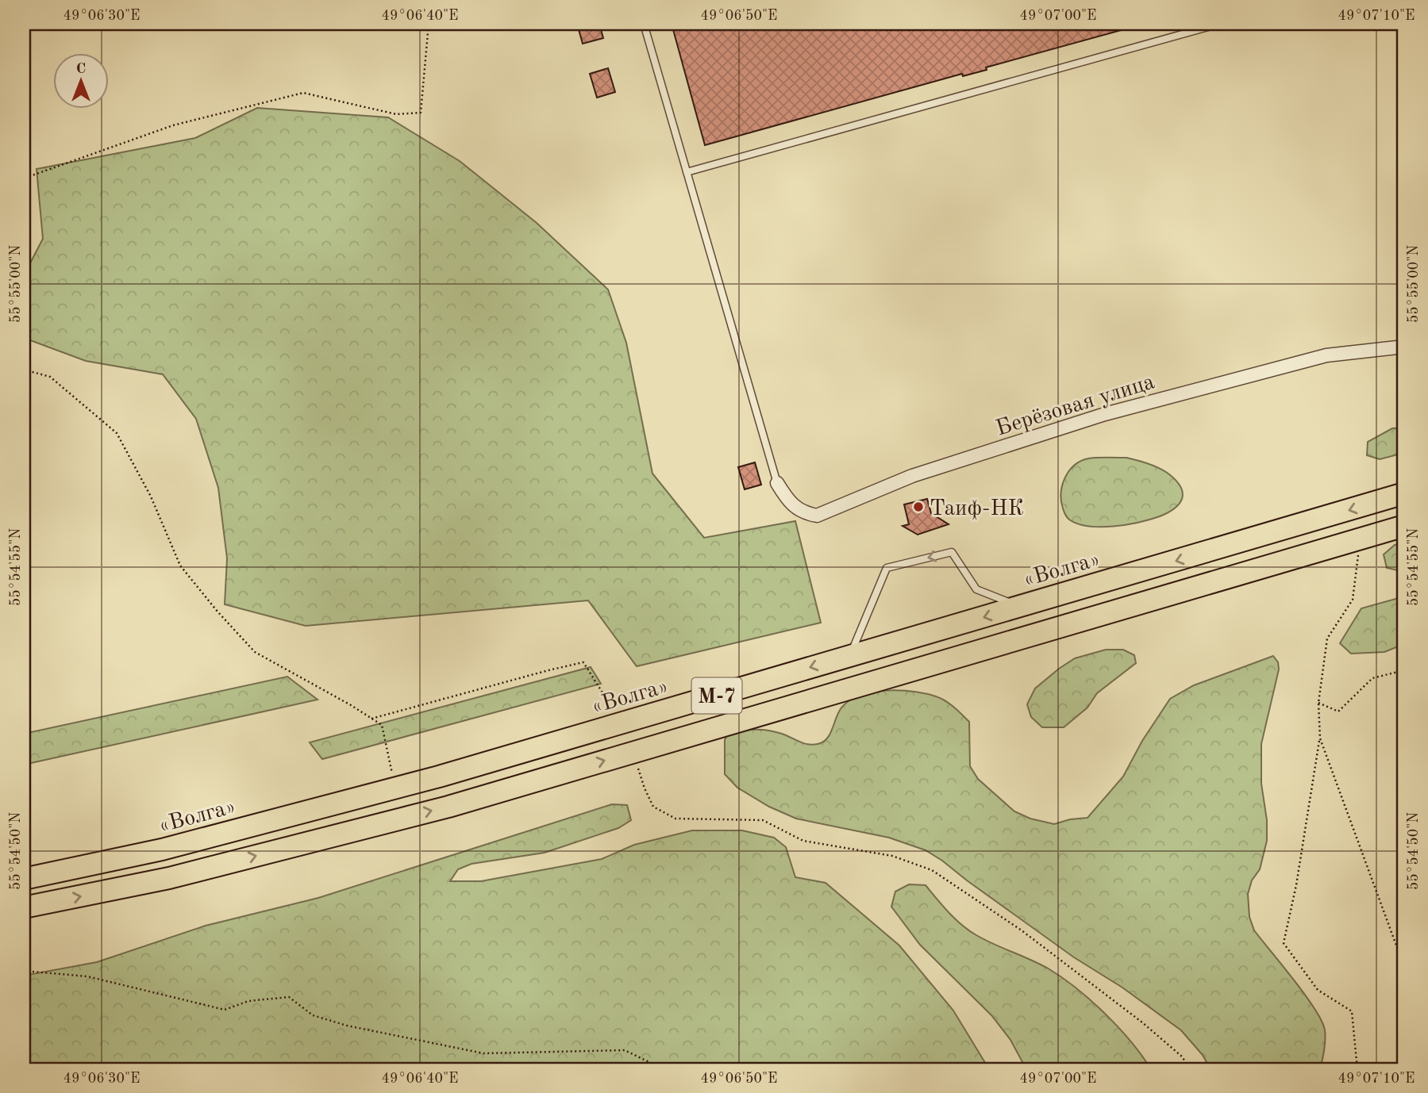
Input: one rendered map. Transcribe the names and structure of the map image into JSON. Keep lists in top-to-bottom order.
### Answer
{
  "streets": {
    "highway": ["«Волга»", "М-7"],
    "street": ["Берёзовая улица"]
  },
  "places": ["Таиф-НК"],
  "north": "top",
  "coordinates": [
    "49°06'30\"E",
    "49°06'40\"E",
    "49°06'50\"E",
    "49°07'00\"E",
    "49°07'10\"E",
    "55°55'00\"N",
    "55°54'55\"N",
    "55°54'50\"N"
  ]
}
